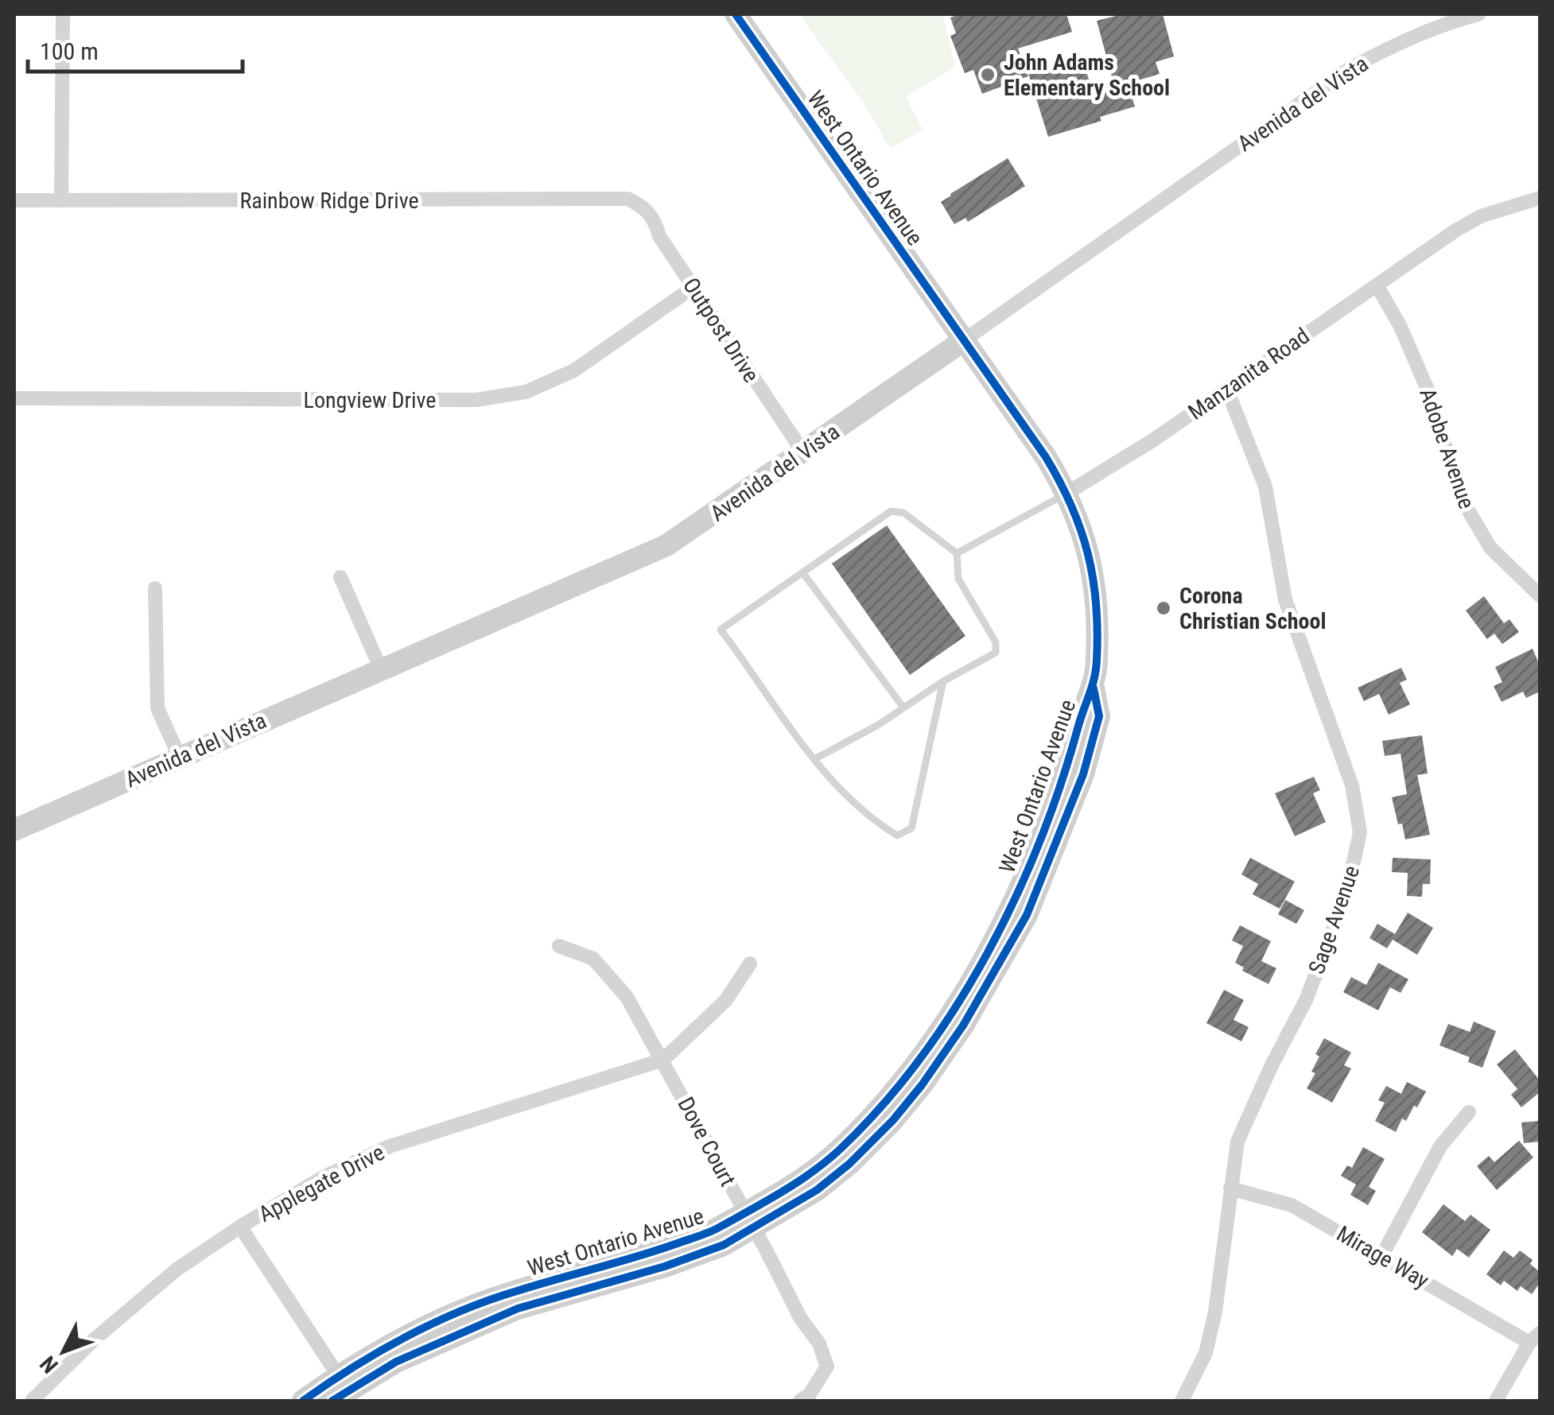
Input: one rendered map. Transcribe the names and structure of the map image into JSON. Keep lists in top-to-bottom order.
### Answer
{
  "streets": {
    "main road": ["Avenida del Vista", "West Ontario Avenue"],
    "street": [
      "Rainbow Ridge Drive",
      "Outpost Drive",
      "Manzanita Road",
      "Longview Drive",
      "Adobe Avenue",
      "Sage Avenue",
      "Dove Court",
      "Applegate Drive",
      "Mirage Way"
    ]
  },
  "crossings": [
    ["Avenida del Vista", "West Ontario Avenue"],
    ["Avenida del Vista", "Outpost Drive"],
    ["West Ontario Avenue", "Manzanita Road"],
    ["West Ontario Avenue", "Dove Court"],
    ["Rainbow Ridge Drive", "Outpost Drive"],
    ["Outpost Drive", "Longview Drive"],
    ["Manzanita Road", "Adobe Avenue"],
    ["Manzanita Road", "Sage Avenue"],
    ["Sage Avenue", "Mirage Way"],
    ["Dove Court", "Applegate Drive"]
  ],
  "places": ["John Adams Elementary School", "Corona Christian School"],
  "scale_bar": "100 m",
  "north": "bottom left"
}
